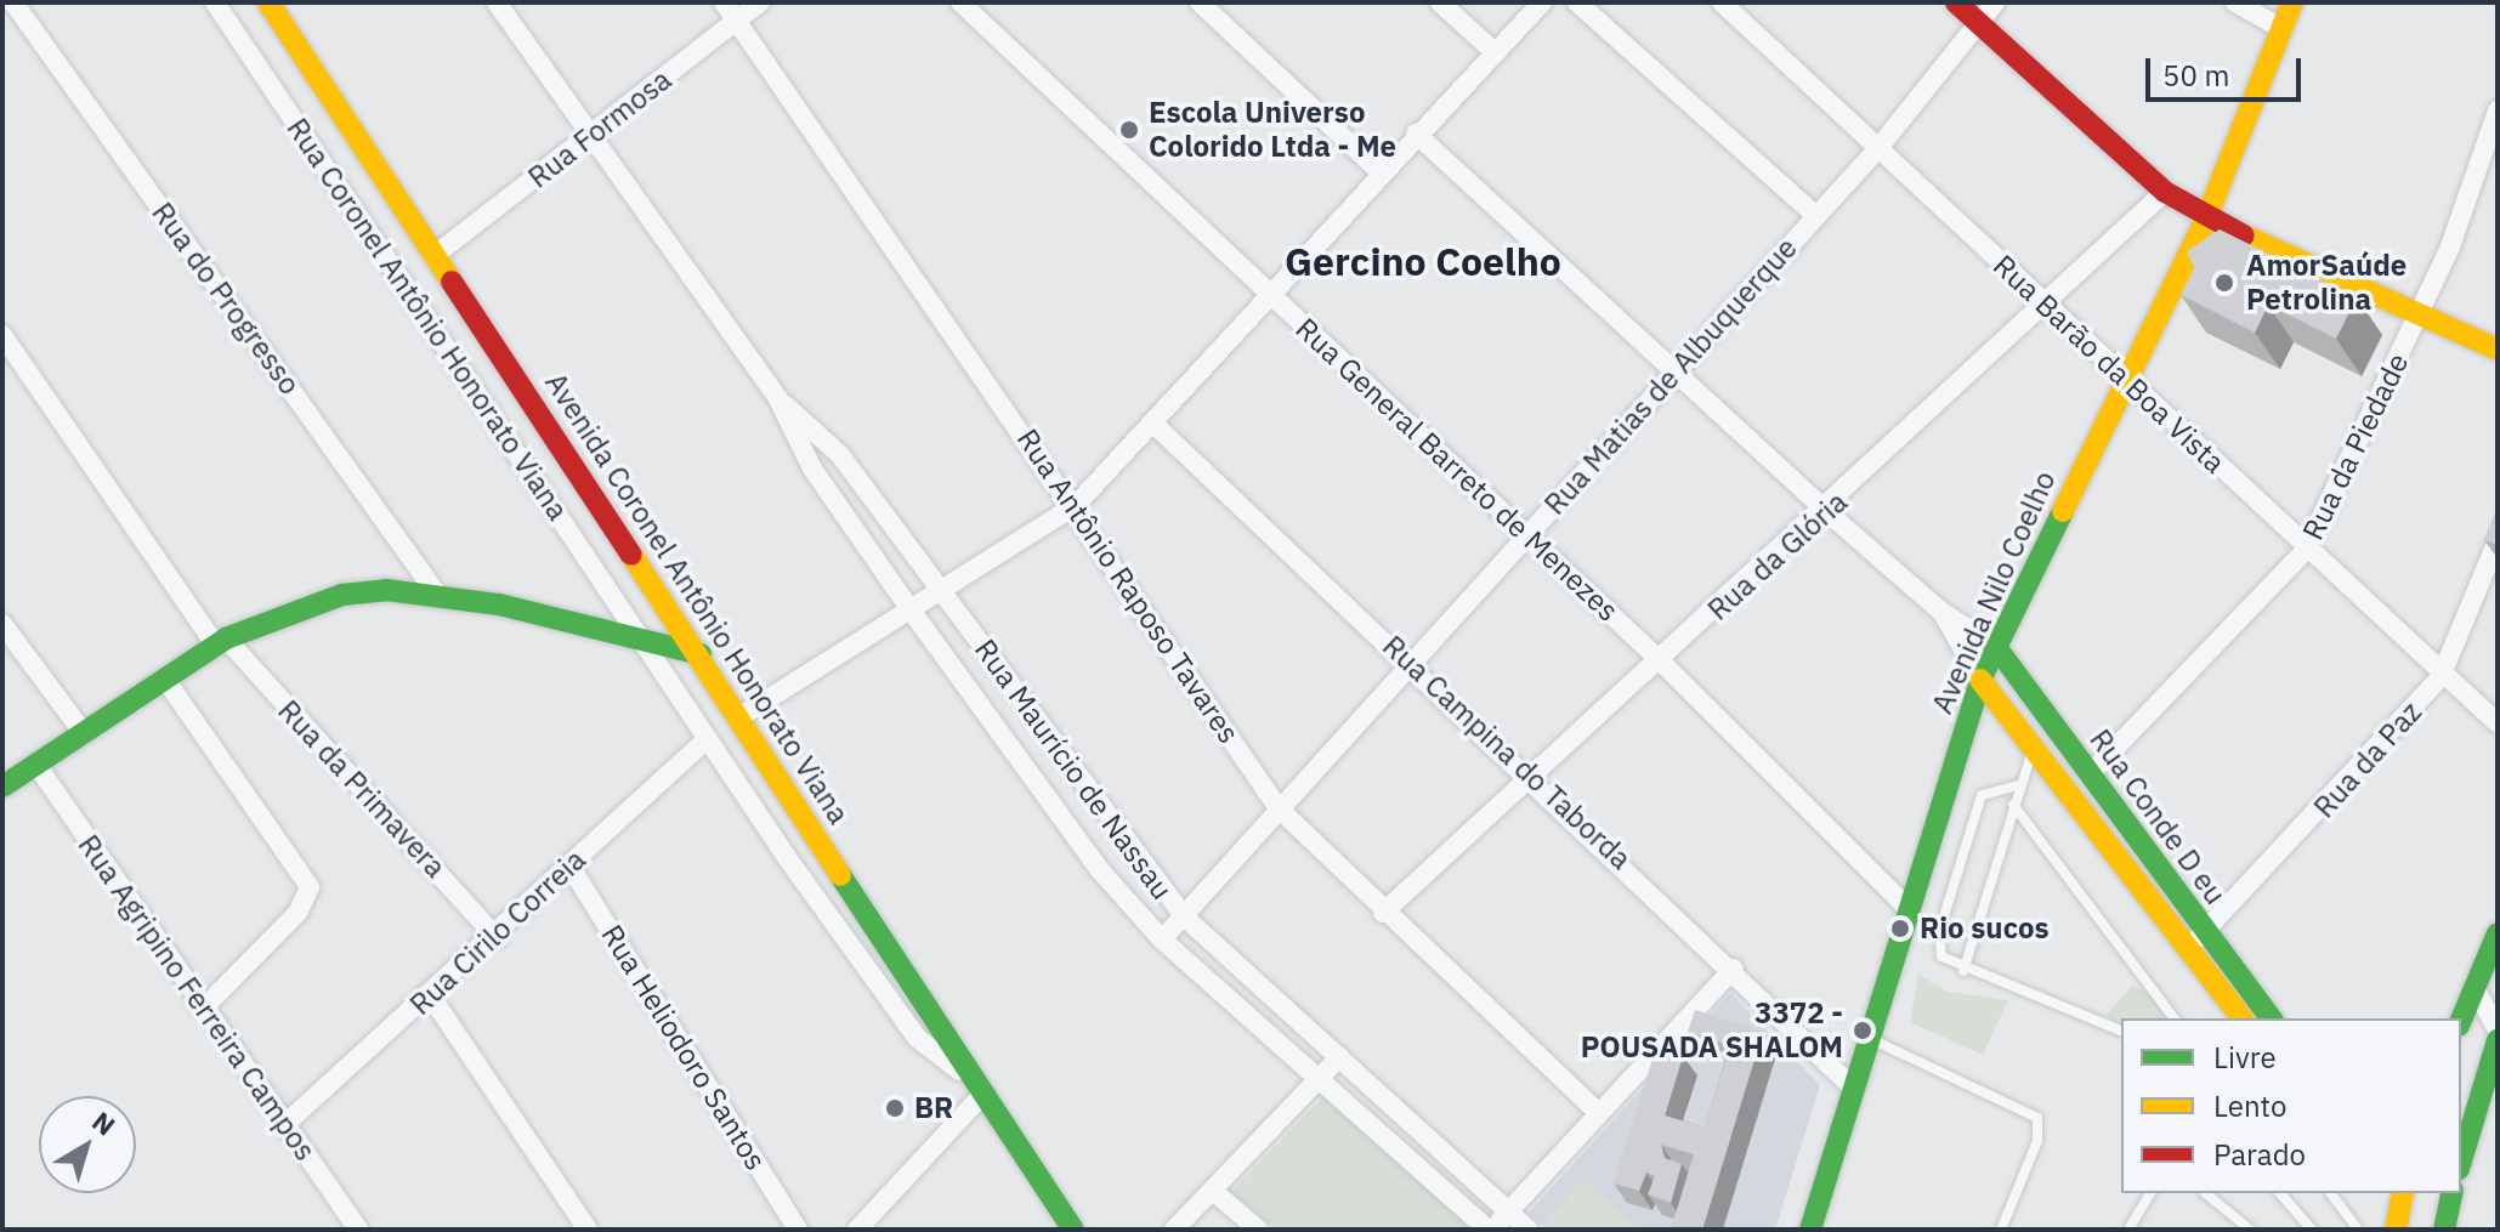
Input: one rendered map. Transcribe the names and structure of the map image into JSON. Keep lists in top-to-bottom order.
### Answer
{
  "streets": {
    "main road": ["Avenida Nilo Coelho", "Avenida Coronel Antônio Honorato Viana", "Rua Conde D eu"],
    "street": [
      "Rua Formosa",
      "Rua do Progresso",
      "Rua Coronel Antônio Honorato Viana",
      "Rua Barão da Boa Vista",
      "Rua Matias de Albuquerque",
      "Rua da Piedade",
      "Rua General Barreto de Menezes",
      "Rua da Glória",
      "Rua Antônio Raposo Tavares",
      "Rua Campina do Taborda",
      "Rua da Paz",
      "Rua Maurício de Nassau",
      "Rua da Primavera",
      "Rua Cirilo Correia",
      "Rua Agripino Ferreira Campos",
      "Rua Heliodoro Santos"
    ]
  },
  "crossings": [
    ["Rua Formosa", "Rua Antônio Raposo Tavares"],
    ["Rua Formosa", "Avenida Coronel Antônio Honorato Viana"],
    ["Rua Formosa", "Rua Maurício de Nassau"],
    ["Rua Coronel Antônio Honorato Viana", "Rua Cirilo Correia"],
    ["Rua Barão da Boa Vista", "Rua Matias de Albuquerque"],
    ["Rua Barão da Boa Vista", "Rua da Piedade"],
    ["Rua Barão da Boa Vista", "Rua da Glória"],
    ["Rua Barão da Boa Vista", "Avenida Nilo Coelho"],
    ["Rua Barão da Boa Vista", "Rua da Paz"],
    ["Rua Matias de Albuquerque", "Rua General Barreto de Menezes"],
    ["Rua Matias de Albuquerque", "Rua Antônio Raposo Tavares"],
    ["Rua Matias de Albuquerque", "Rua Campina do Taborda"],
    ["Rua Matias de Albuquerque", "Rua Maurício de Nassau"],
    ["Rua da Piedade", "Rua Conde D eu"],
    ["Rua General Barreto de Menezes", "Rua da Glória"],
    ["Rua General Barreto de Menezes", "Avenida Nilo Coelho"],
    ["Rua da Glória", "Rua Antônio Raposo Tavares"],
    ["Rua da Glória", "Rua Campina do Taborda"],
    ["Avenida Nilo Coelho", "Rua Campina do Taborda"],
    ["Avenida Nilo Coelho", "Rua Conde D eu"],
    ["Rua da Paz", "Rua Conde D eu"],
    ["Rua da Primavera", "Rua Cirilo Correia"],
    ["Rua Cirilo Correia", "Rua Agripino Ferreira Campos"],
    ["Rua Cirilo Correia", "Rua Heliodoro Santos"]
  ],
  "districts": ["Gercino Coelho"],
  "places": [
    "Escola Universo Colorido Ltda - Me",
    "AmorSaúde Petrolina",
    "Rio sucos",
    "3372 - POUSADA SHALOM",
    "BR"
  ],
  "legend": ["Livre", "Lento", "Parado"],
  "scale_bar": "50 m",
  "north": "top right"
}
